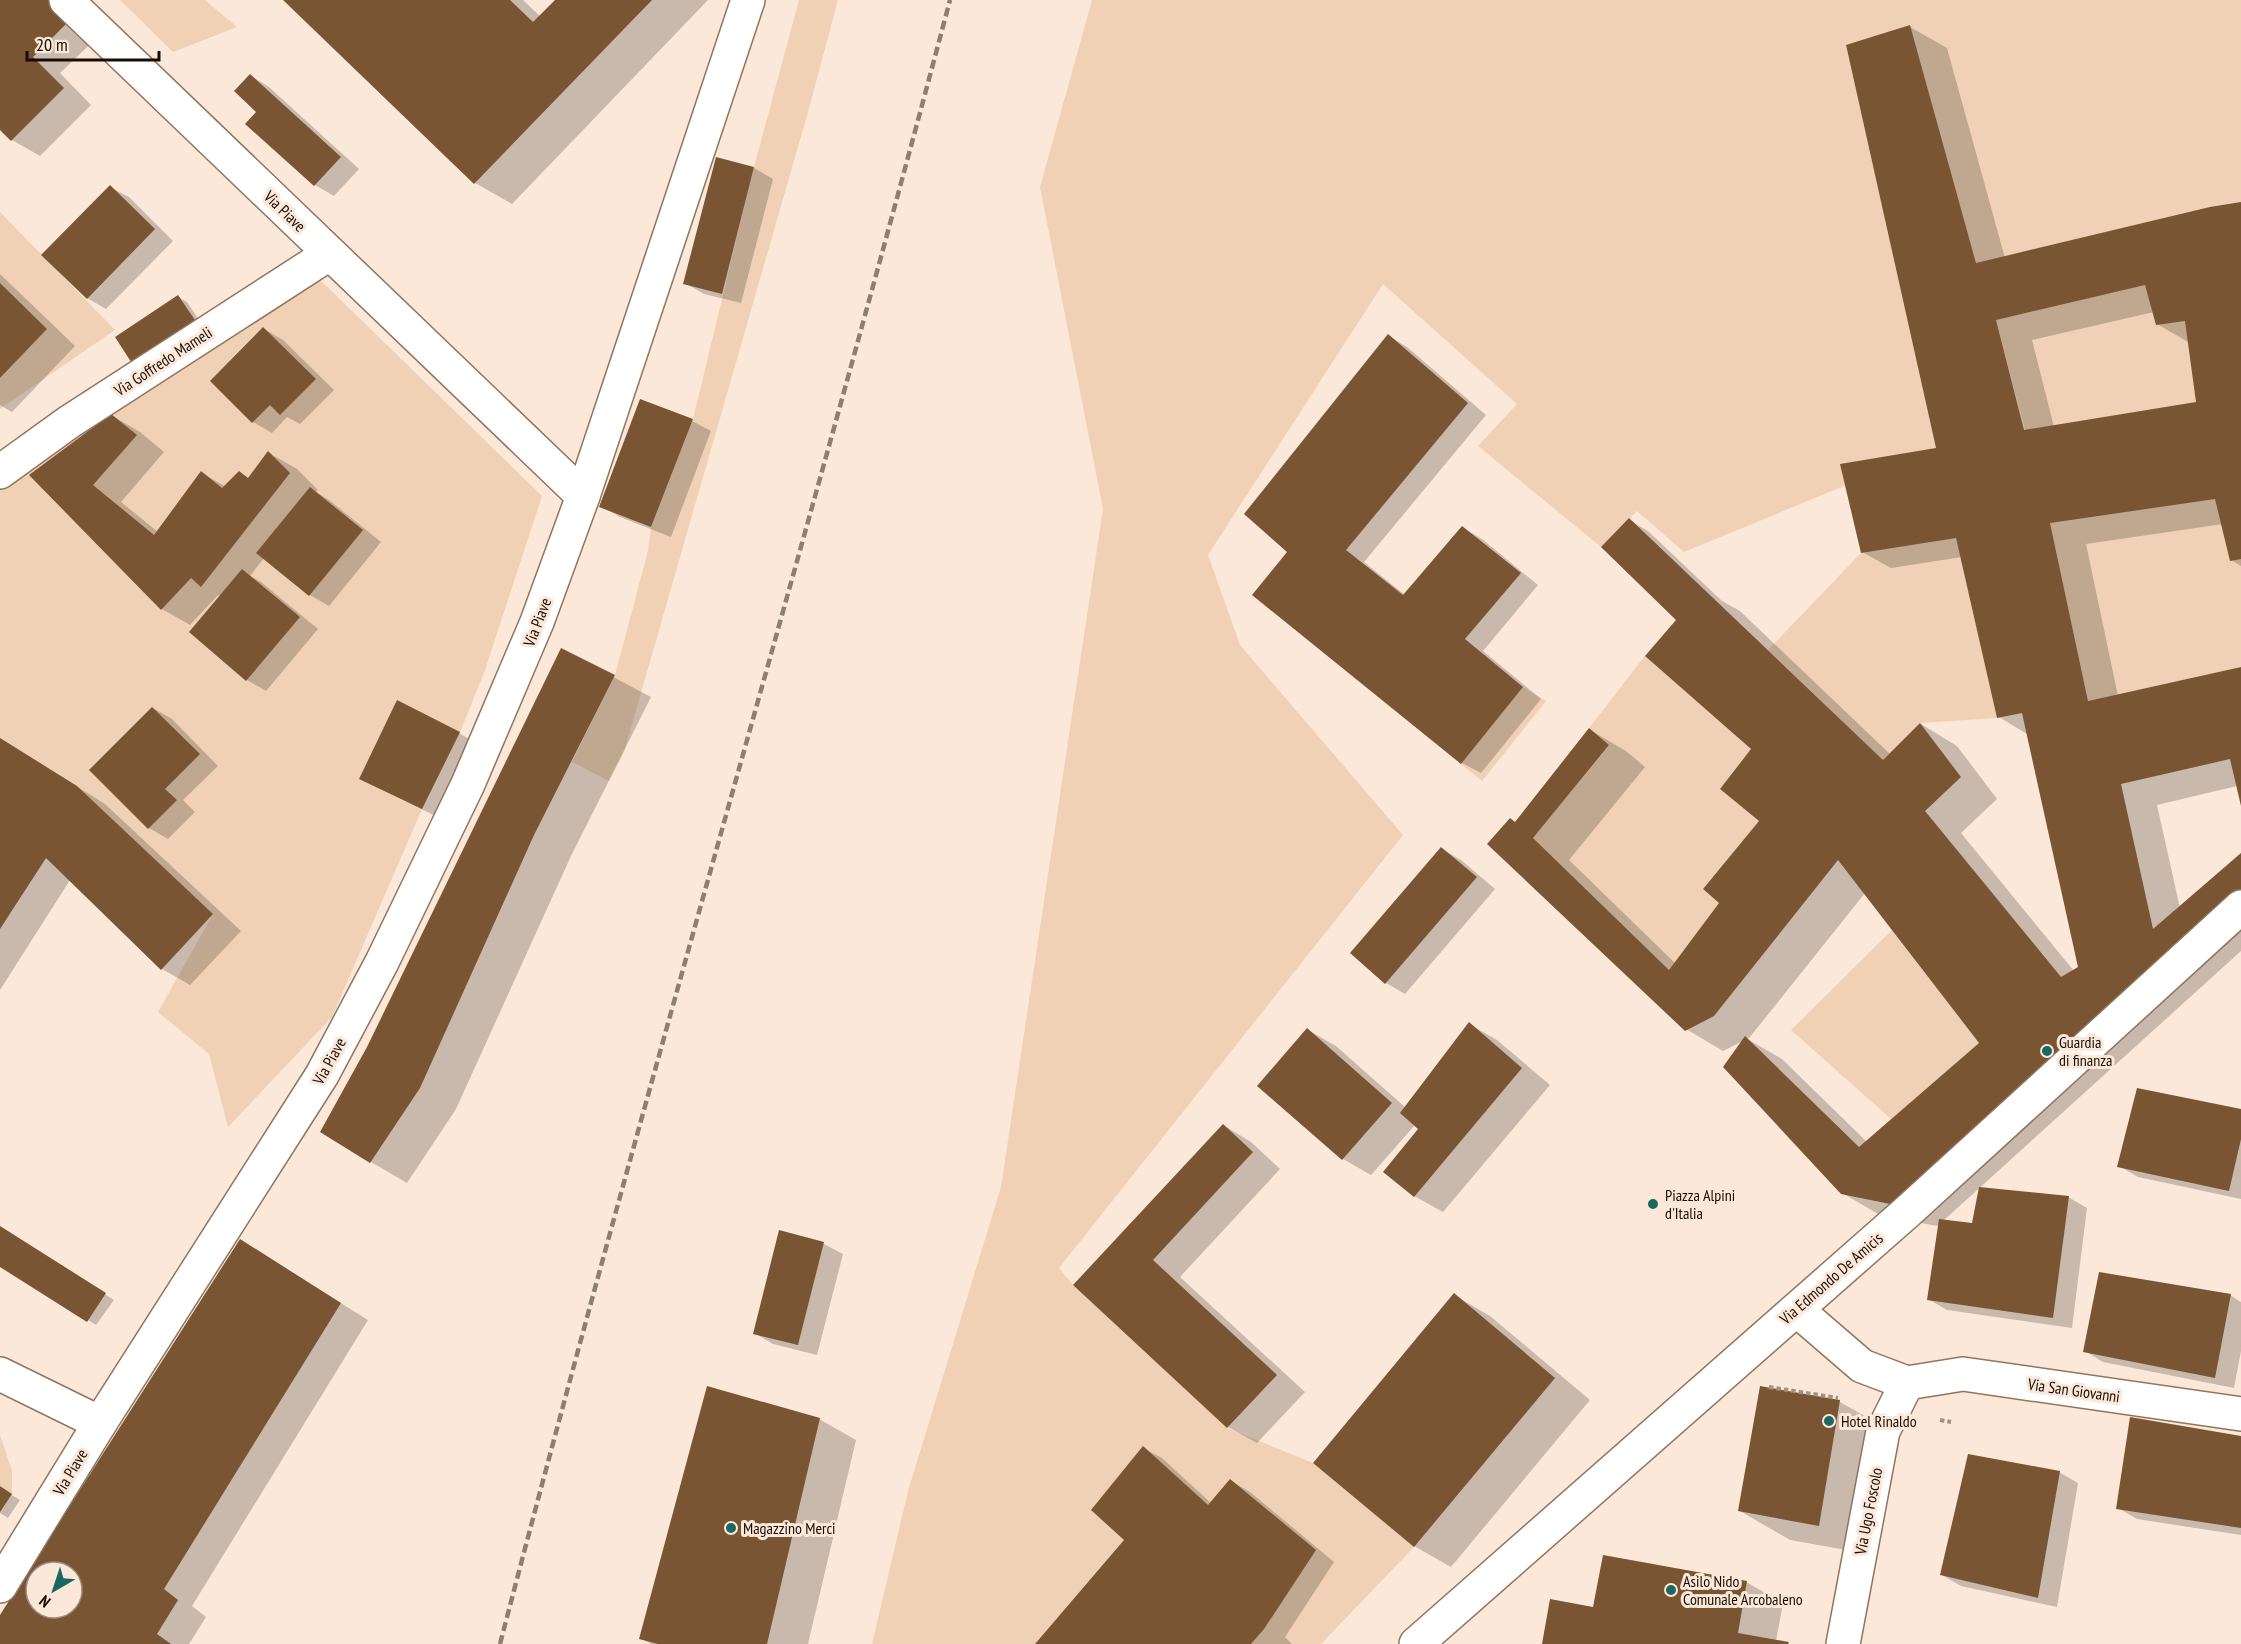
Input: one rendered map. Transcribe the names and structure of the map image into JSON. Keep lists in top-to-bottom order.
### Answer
{
  "streets": {
    "street": [
      "Via Piave",
      "Via Goffredo Mameli",
      "Via Edmondo De Amicis",
      "Via San Giovanni",
      "Via Ugo Foscolo"
    ]
  },
  "crossings": [
    ["Via Piave", "Via Goffredo Mameli"],
    ["Via San Giovanni", "Via Ugo Foscolo"]
  ],
  "places": [
    "Guardia di finanza",
    "Piazza Alpini d'Italia",
    "Hotel Rinaldo",
    "Magazzino Merci",
    "Asilo Nido Comunale Arcobaleno"
  ],
  "scale_bar": "20 m",
  "north": "bottom left"
}
